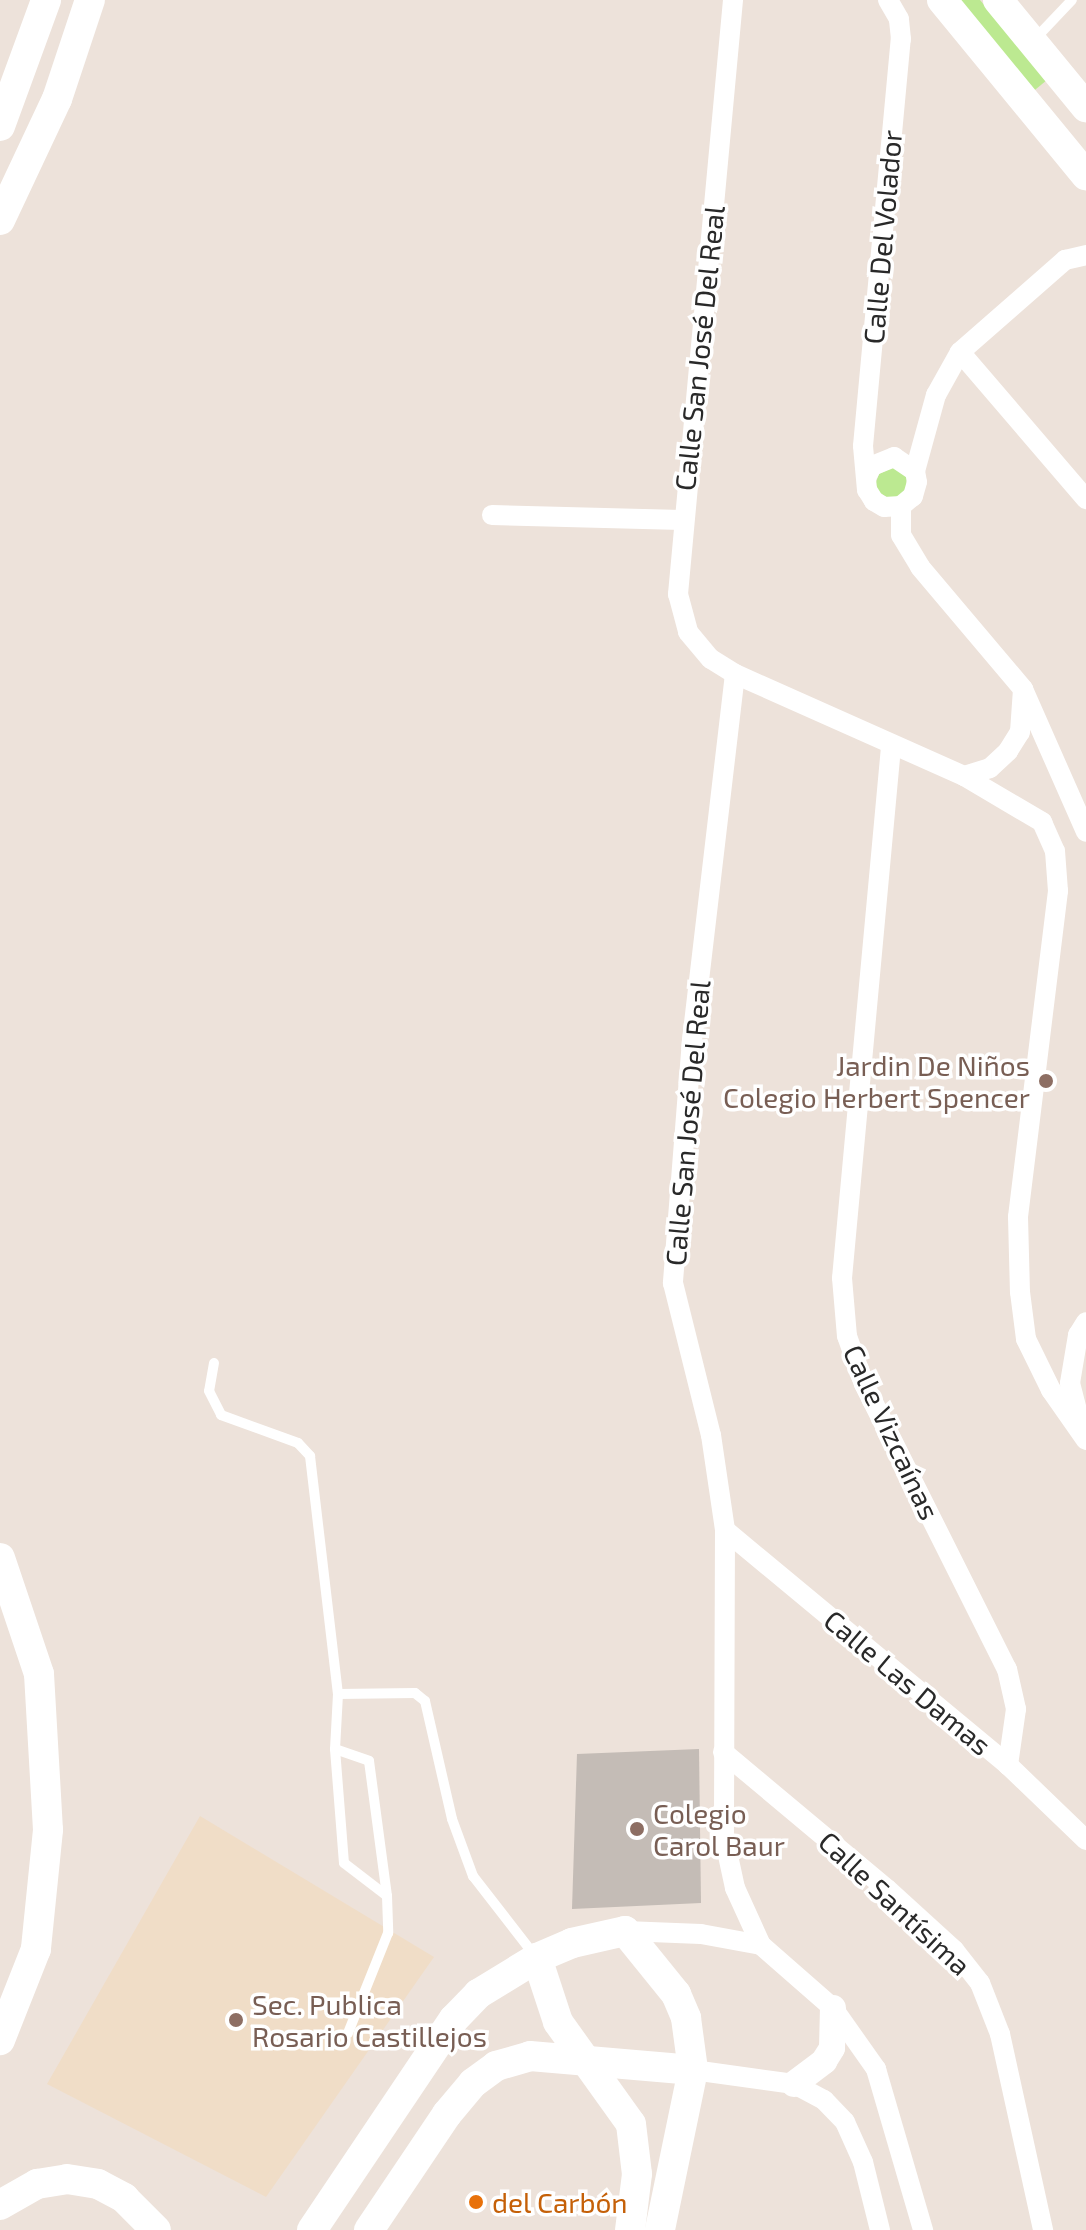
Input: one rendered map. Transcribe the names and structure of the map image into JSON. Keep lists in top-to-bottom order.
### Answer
{
  "streets": {
    "street": [
      "Calle Del Volador",
      "Calle San José Del Real",
      "Calle Vizcaínas",
      "Calle Las Damas",
      "Calle Santísima"
    ]
  },
  "crossings": [
    ["Calle San José Del Real", "Calle Vizcaínas"],
    ["Calle San José Del Real", "Calle Las Damas"],
    ["Calle San José Del Real", "Calle Santísima"],
    ["Calle Vizcaínas", "Calle Las Damas"]
  ],
  "places": [
    "Jardin De Niños Colegio Herbert Spencer",
    "Colegio Carol Baur",
    "Sec. Publica Rosario Castillejos",
    "del Carbón"
  ]
}
